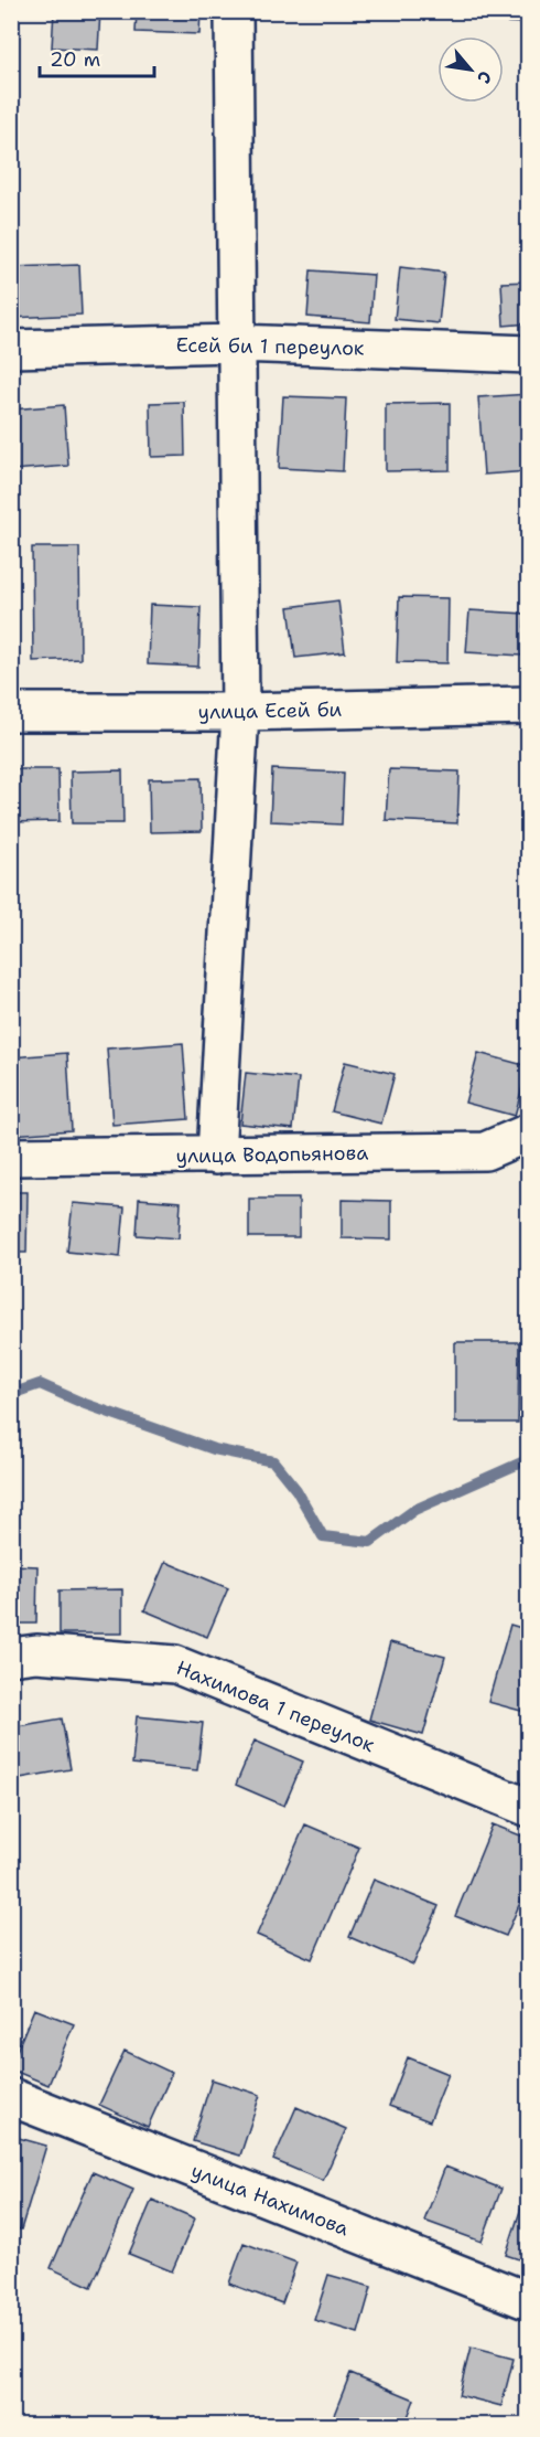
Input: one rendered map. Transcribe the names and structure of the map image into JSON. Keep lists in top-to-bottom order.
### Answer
{
  "streets": {
    "street": [
      "Есей би 1 переулок",
      "улица Есей би",
      "улица Водопьянова",
      "Нахимова 1 переулок",
      "улица Нахимова"
    ]
  },
  "scale_bar": "20 m",
  "north": "bottom right"
}
